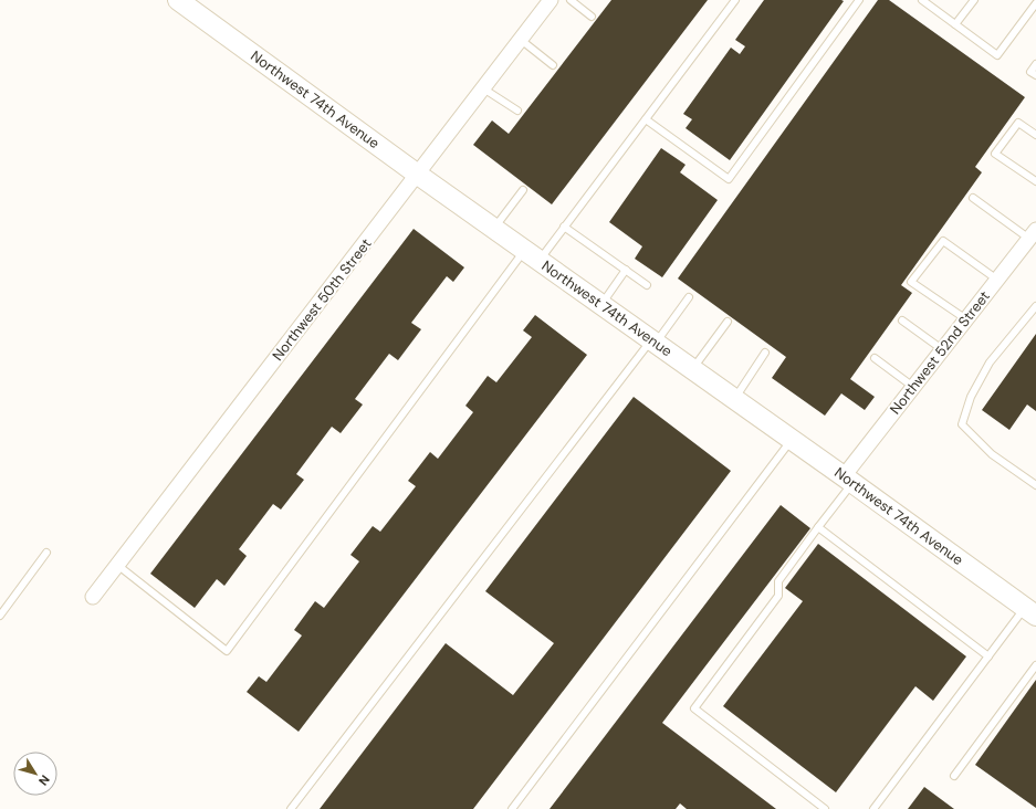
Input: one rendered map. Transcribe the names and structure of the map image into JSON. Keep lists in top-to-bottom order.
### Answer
{
  "streets": {
    "street": ["Northwest 74th Avenue", "Northwest 50th Street", "Northwest 52nd Street"]
  },
  "crossings": [
    ["Northwest 74th Avenue", "Northwest 50th Street"],
    ["Northwest 74th Avenue", "Northwest 52nd Street"]
  ],
  "north": "bottom right"
}
